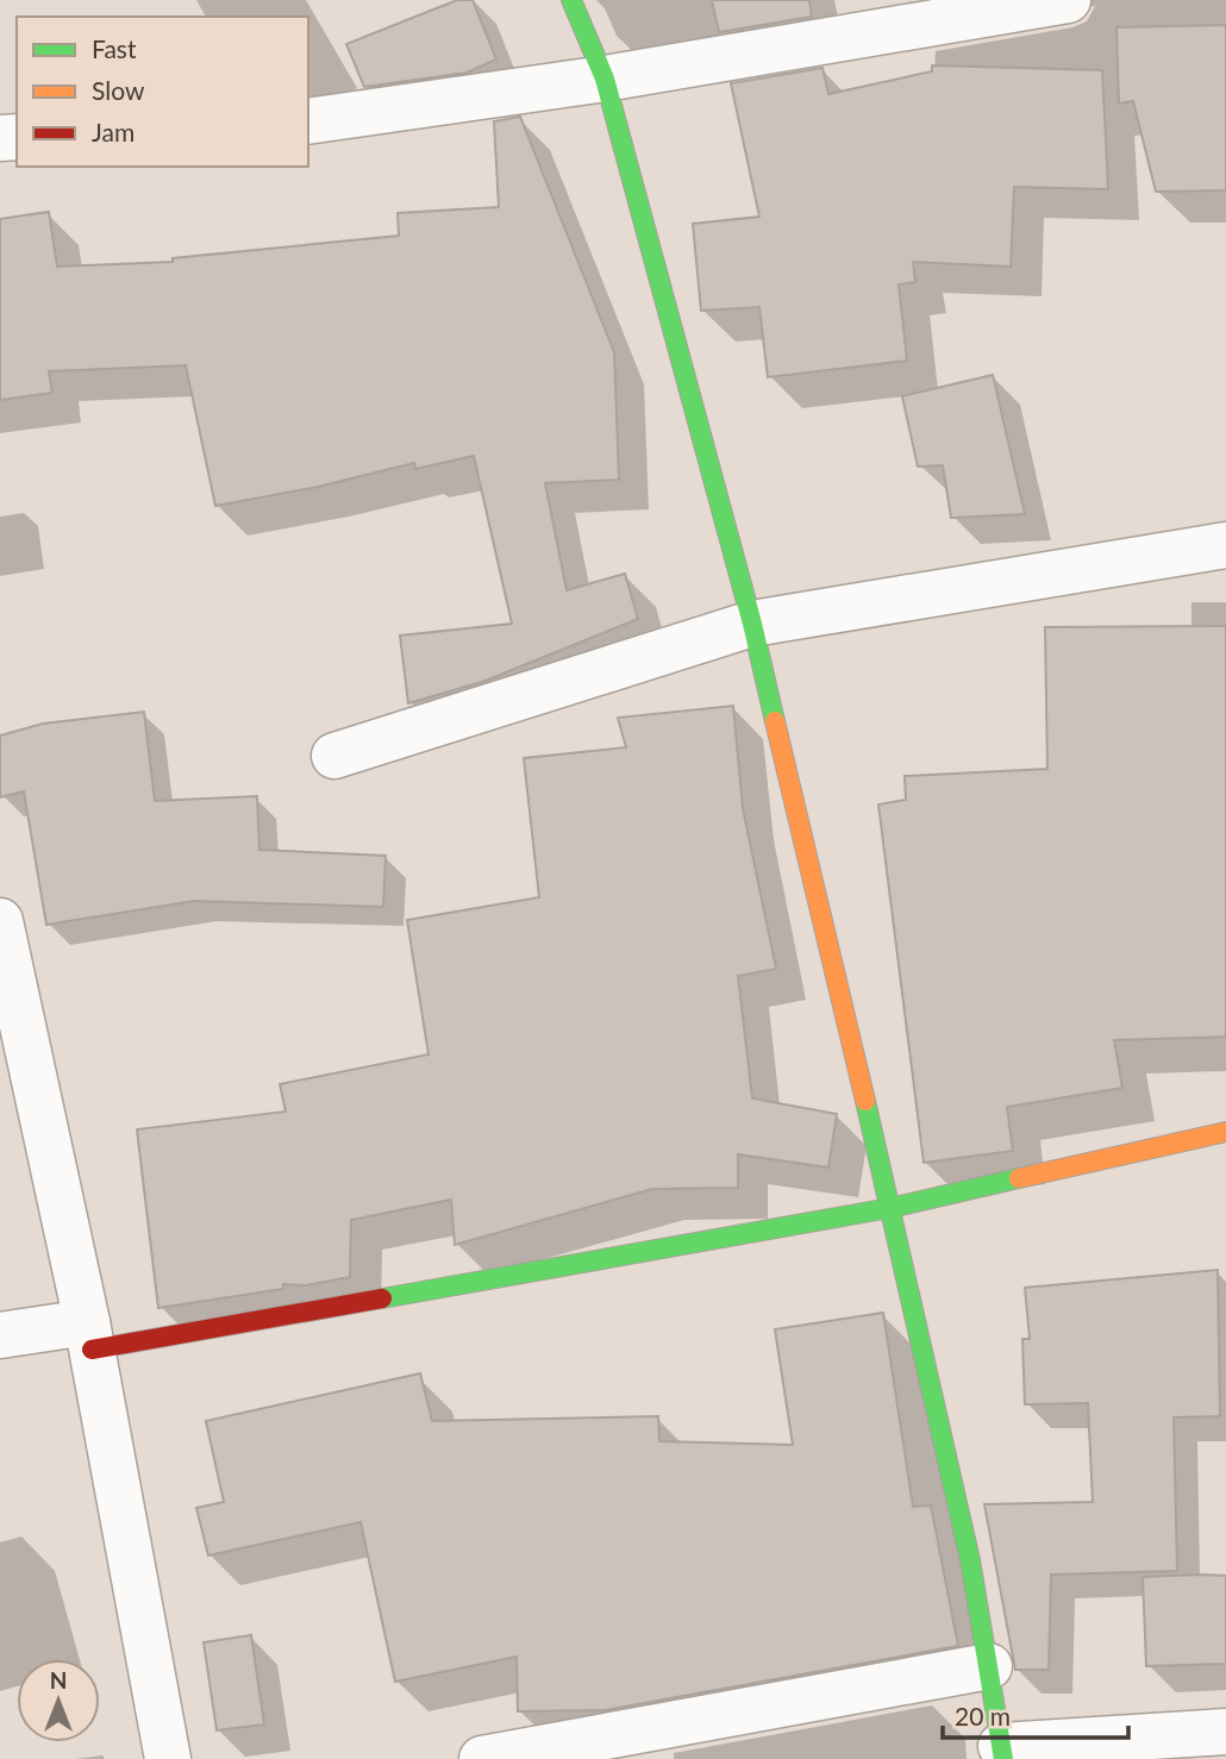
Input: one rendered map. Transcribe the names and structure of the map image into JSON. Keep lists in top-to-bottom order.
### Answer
{
  "legend": ["Fast", "Slow", "Jam"],
  "scale_bar": "20 m",
  "north": "top"
}
